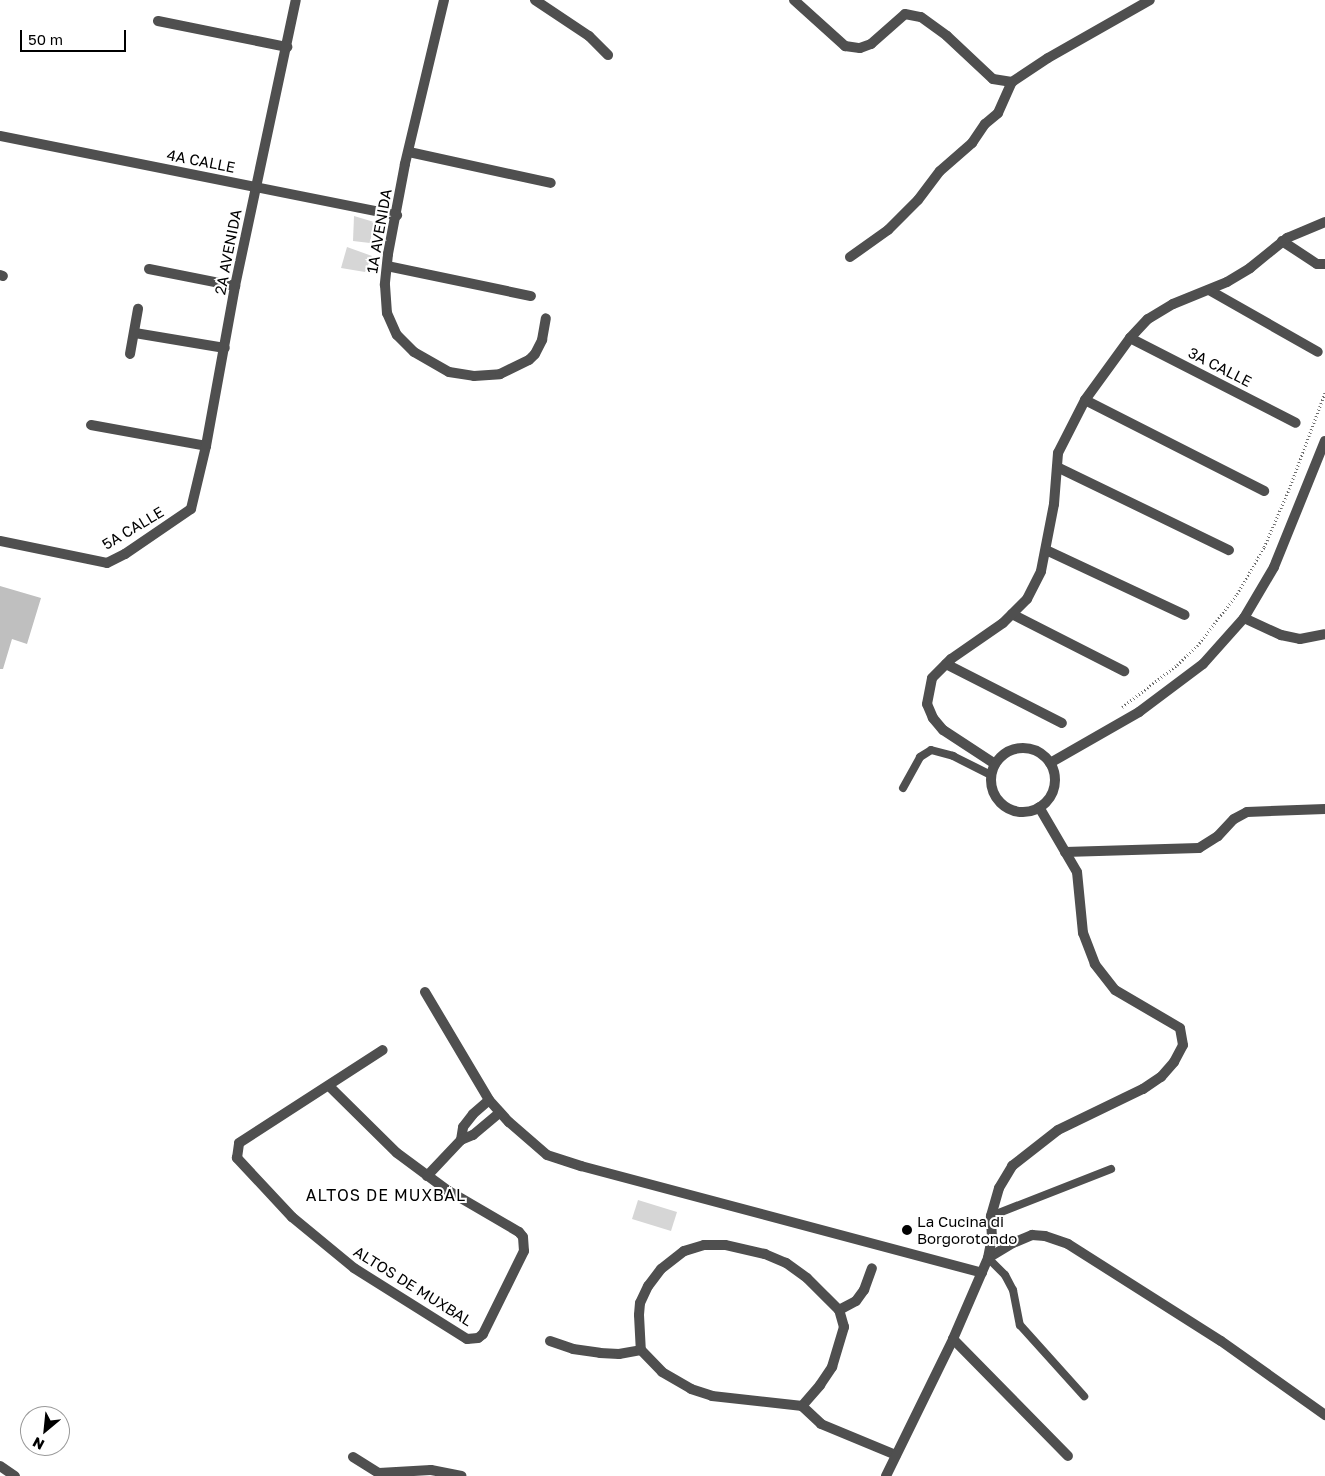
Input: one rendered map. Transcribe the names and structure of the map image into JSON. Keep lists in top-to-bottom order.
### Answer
{
  "streets": {
    "street": [
      "4A CALLE",
      "1A AVENIDA",
      "2A AVENIDA",
      "3A CALLE",
      "5A CALLE",
      "ALTOS DE MUXBAL"
    ]
  },
  "crossings": [
    ["4A CALLE", "1A AVENIDA"],
    ["4A CALLE", "2A AVENIDA"],
    ["2A AVENIDA", "5A CALLE"]
  ],
  "districts": ["ALTOS DE MUXBAL"],
  "places": ["La Cucina di Borgorotondo"],
  "scale_bar": "50 m",
  "north": "bottom left"
}
